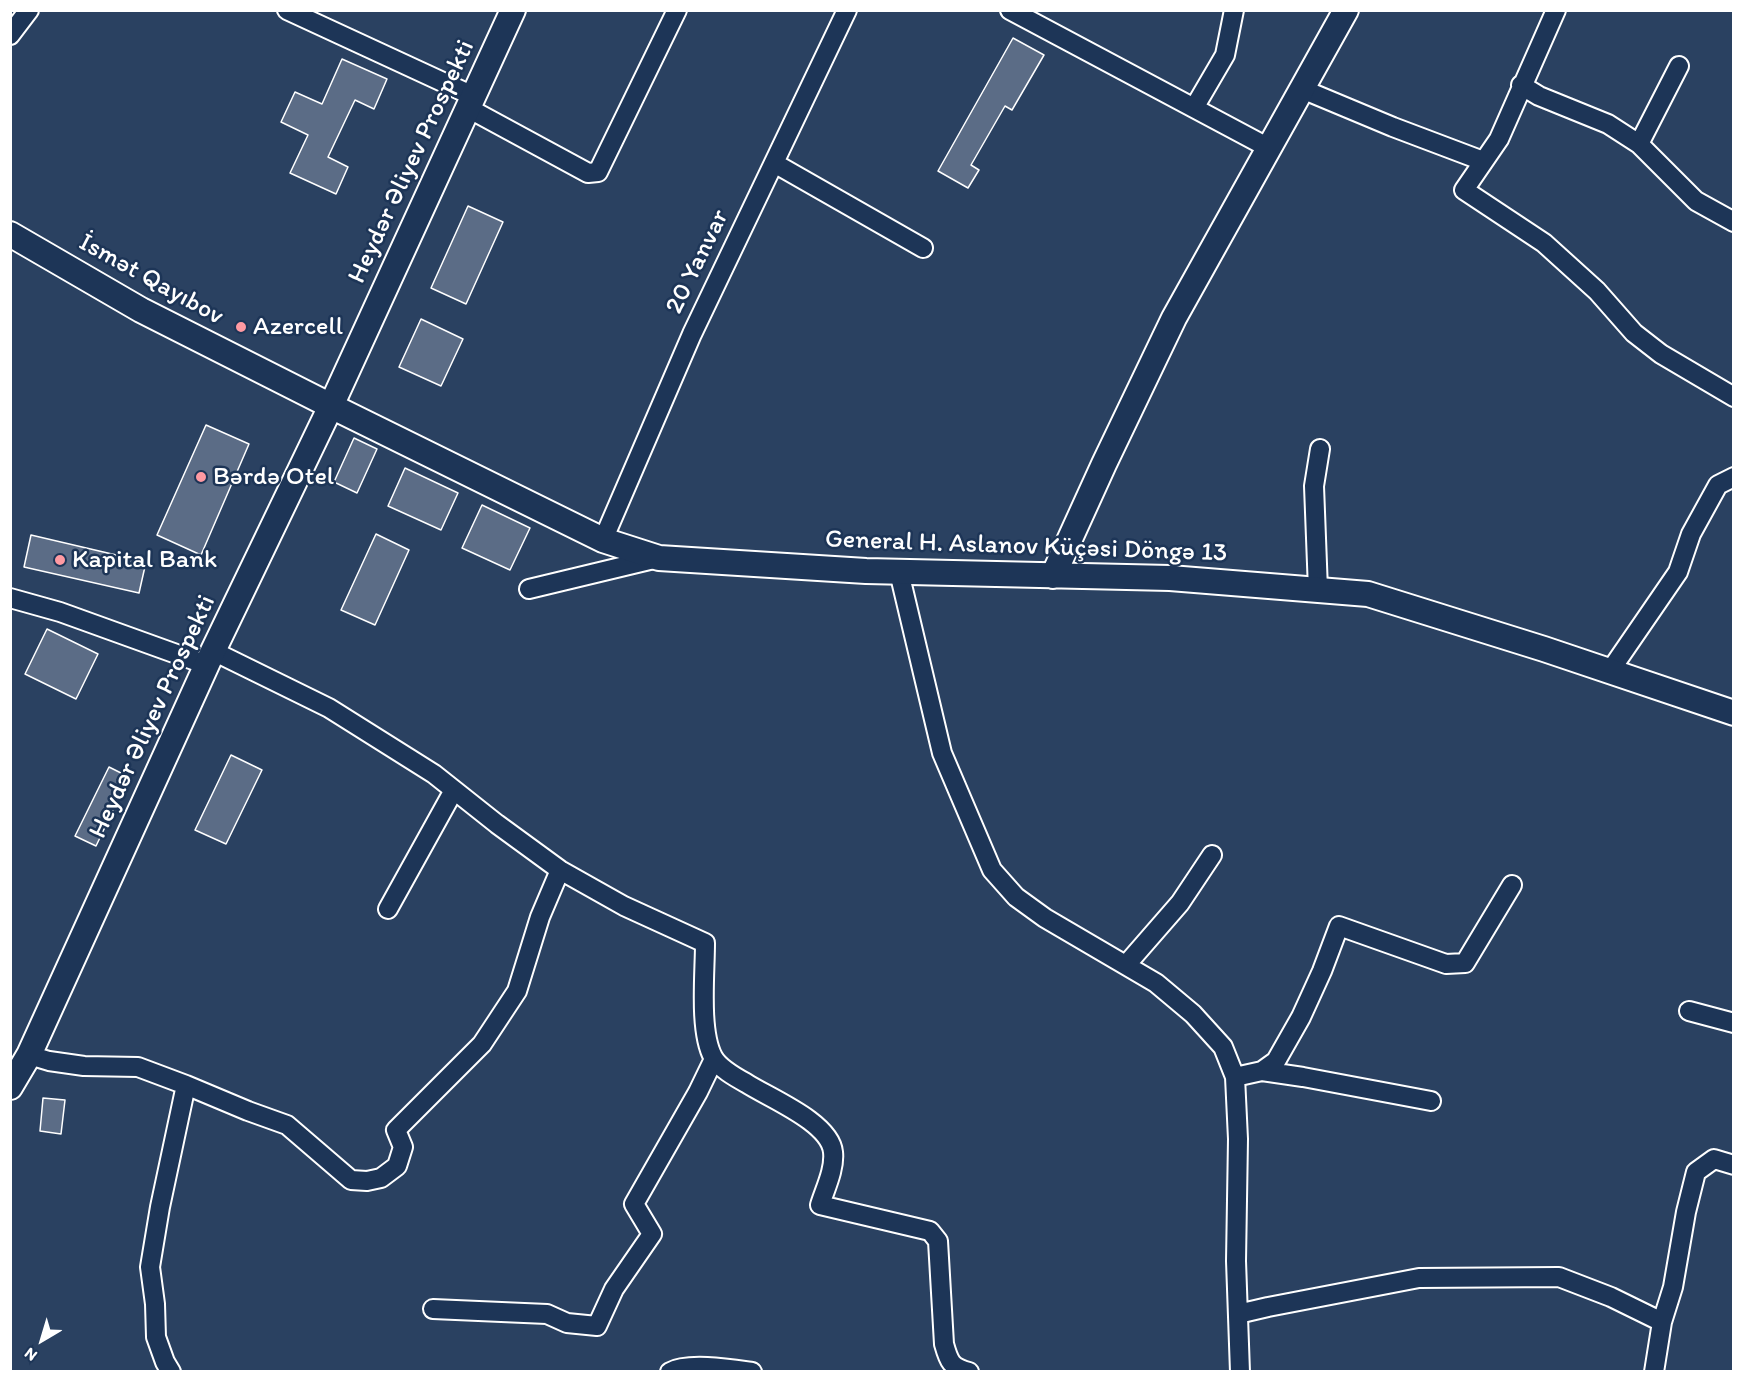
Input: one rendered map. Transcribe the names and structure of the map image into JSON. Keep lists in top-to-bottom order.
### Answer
{
  "streets": {
    "main road": ["Heydər Əliyev Prospekti", "İsmət Qayıbov", "General H. Aslanov Küçəsi Döngə 13"],
    "street": ["20 Yanvar"]
  },
  "crossings": [
    ["Heydər Əliyev Prospekti", "İsmət Qayıbov"],
    ["Heydər Əliyev Prospekti", "General H. Aslanov Küçəsi Döngə 13"],
    ["20 Yanvar", "General H. Aslanov Küçəsi Döngə 13"],
    ["İsmət Qayıbov", "General H. Aslanov Küçəsi Döngə 13"]
  ],
  "places": ["Azercell", "Bərdə Otel", "Kapital Bank"],
  "north": "bottom left"
}
